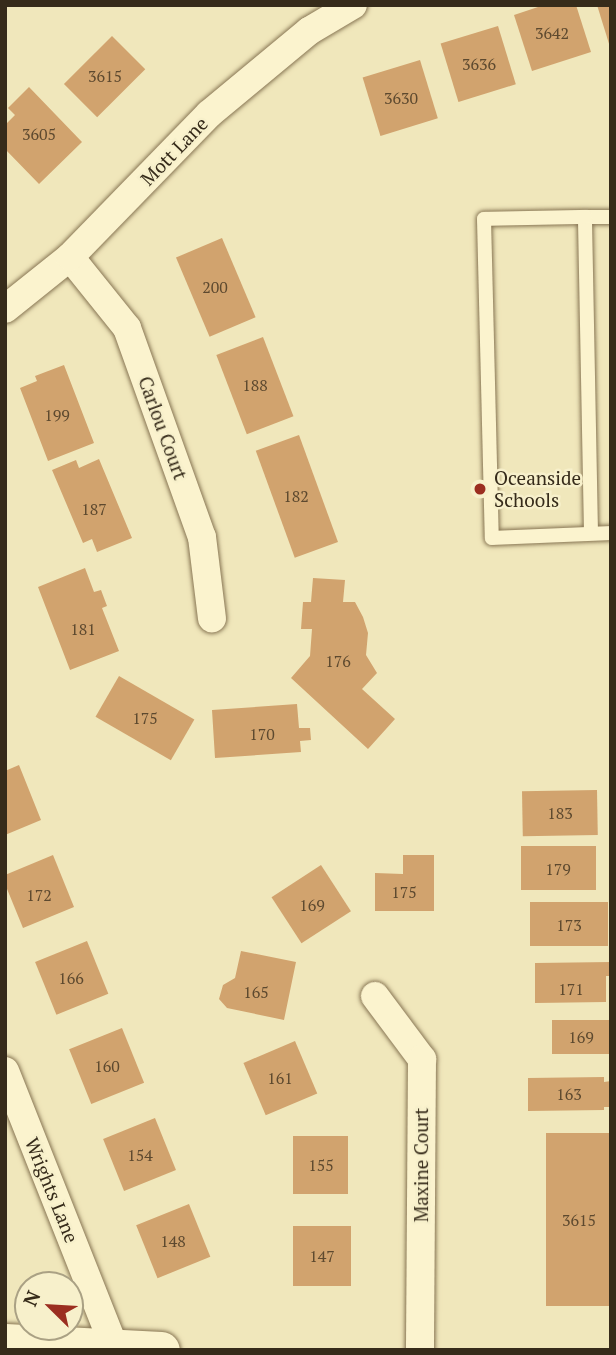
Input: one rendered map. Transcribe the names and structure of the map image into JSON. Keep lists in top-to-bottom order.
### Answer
{
  "streets": {
    "street": [
      "Mott Lane",
      "Carlou Court",
      "Maxine Court",
      "Wrights Lane"
    ]
  },
  "crossings": [
    ["Mott Lane", "Carlou Court"]
  ],
  "places": ["Oceanside Schools"],
  "house_numbers": [
    "3642",
    "3636",
    "3615",
    "3630",
    "3605",
    "200",
    "188",
    "199",
    "182",
    "187",
    "181",
    "176",
    "175",
    "170",
    "183",
    "179",
    "175",
    "172",
    "169",
    "173",
    "166",
    "171",
    "165",
    "169",
    "160",
    "161",
    "163",
    "154",
    "155",
    "3615",
    "148",
    "147"
  ],
  "north": "top left"
}
